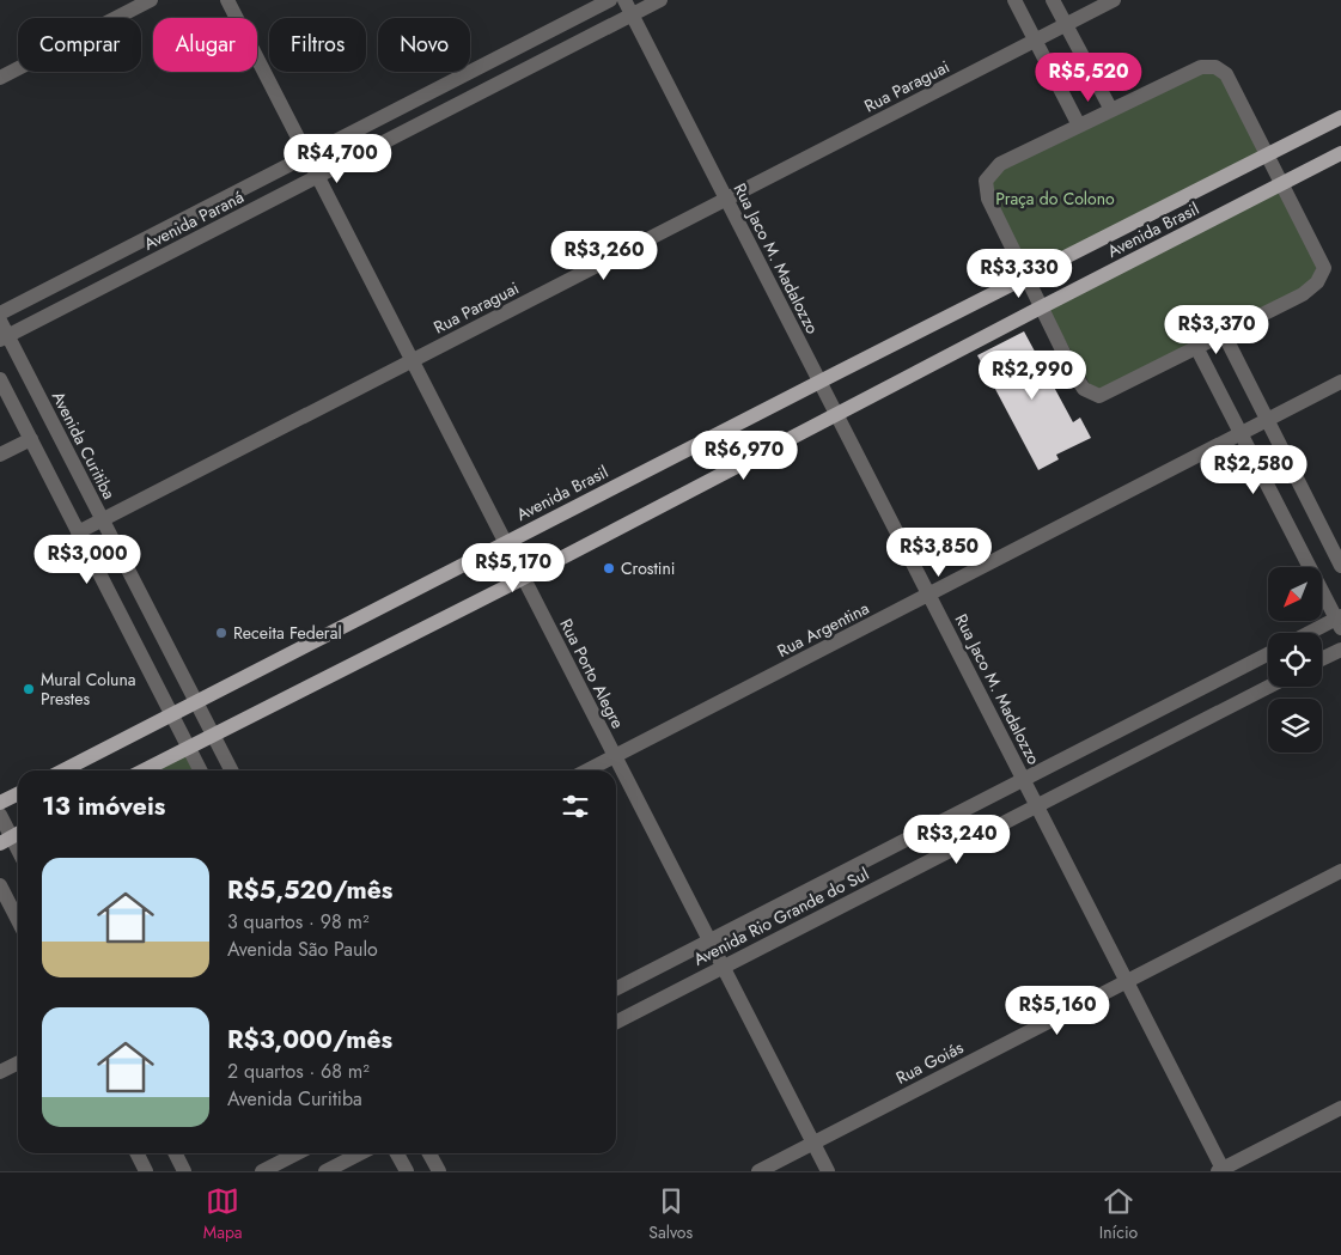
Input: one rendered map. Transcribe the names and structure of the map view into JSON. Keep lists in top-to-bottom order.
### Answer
{
  "streets": {
    "main road": ["Avenida Brasil"],
    "street": [
      "Rua Paraguai",
      "Avenida Paraná",
      "Rua Jaco M. Madalozzo",
      "Avenida Curitiba",
      "Rua Argentina",
      "Rua Porto Alegre",
      "Avenida Rio Grande do Sul",
      "Rua Goiás"
    ]
  },
  "crossings": [
    ["Rua Paraguai", "Rua Jaco M. Madalozzo"],
    ["Rua Paraguai", "Avenida Curitiba"],
    ["Rua Paraguai", "Rua Porto Alegre"],
    ["Avenida Paraná", "Rua Jaco M. Madalozzo"],
    ["Avenida Paraná", "Avenida Curitiba"],
    ["Avenida Paraná", "Rua Porto Alegre"],
    ["Avenida Brasil", "Rua Jaco M. Madalozzo"],
    ["Avenida Brasil", "Avenida Curitiba"],
    ["Avenida Brasil", "Rua Porto Alegre"],
    ["Rua Jaco M. Madalozzo", "Rua Argentina"],
    ["Rua Jaco M. Madalozzo", "Avenida Rio Grande do Sul"],
    ["Rua Jaco M. Madalozzo", "Rua Goiás"],
    ["Rua Argentina", "Rua Porto Alegre"],
    ["Rua Porto Alegre", "Avenida Rio Grande do Sul"],
    ["Rua Porto Alegre", "Rua Goiás"]
  ],
  "parks": ["Praça do Colono"],
  "places": ["Crostini", "Receita Federal", "Mural Coluna Prestes"],
  "north": "bottom left",
  "page": {
    "chip": [
      "Comprar",
      "Alugar",
      "Filtros",
      "Novo"
    ],
    "price": [
      "R$5,520",
      "R$4,700",
      "R$3,260",
      "R$3,330",
      "R$3,370",
      "R$2,990",
      "R$6,970",
      "R$2,580",
      "R$3,850",
      "R$3,000",
      "R$5,170",
      "R$3,240",
      "R$5,160"
    ],
    "heading": "13 imóveis",
    "list": [
      {
        "name": "R$5,520/mês",
        "note": "3 quartos · 98 m² · Avenida São Paulo"
      },
      {
        "name": "R$3,000/mês",
        "note": "2 quartos · 68 m² · Avenida Curitiba"
      }
    ],
    "tabs": ["Mapa", "Salvos", "Início"]
  }
}
